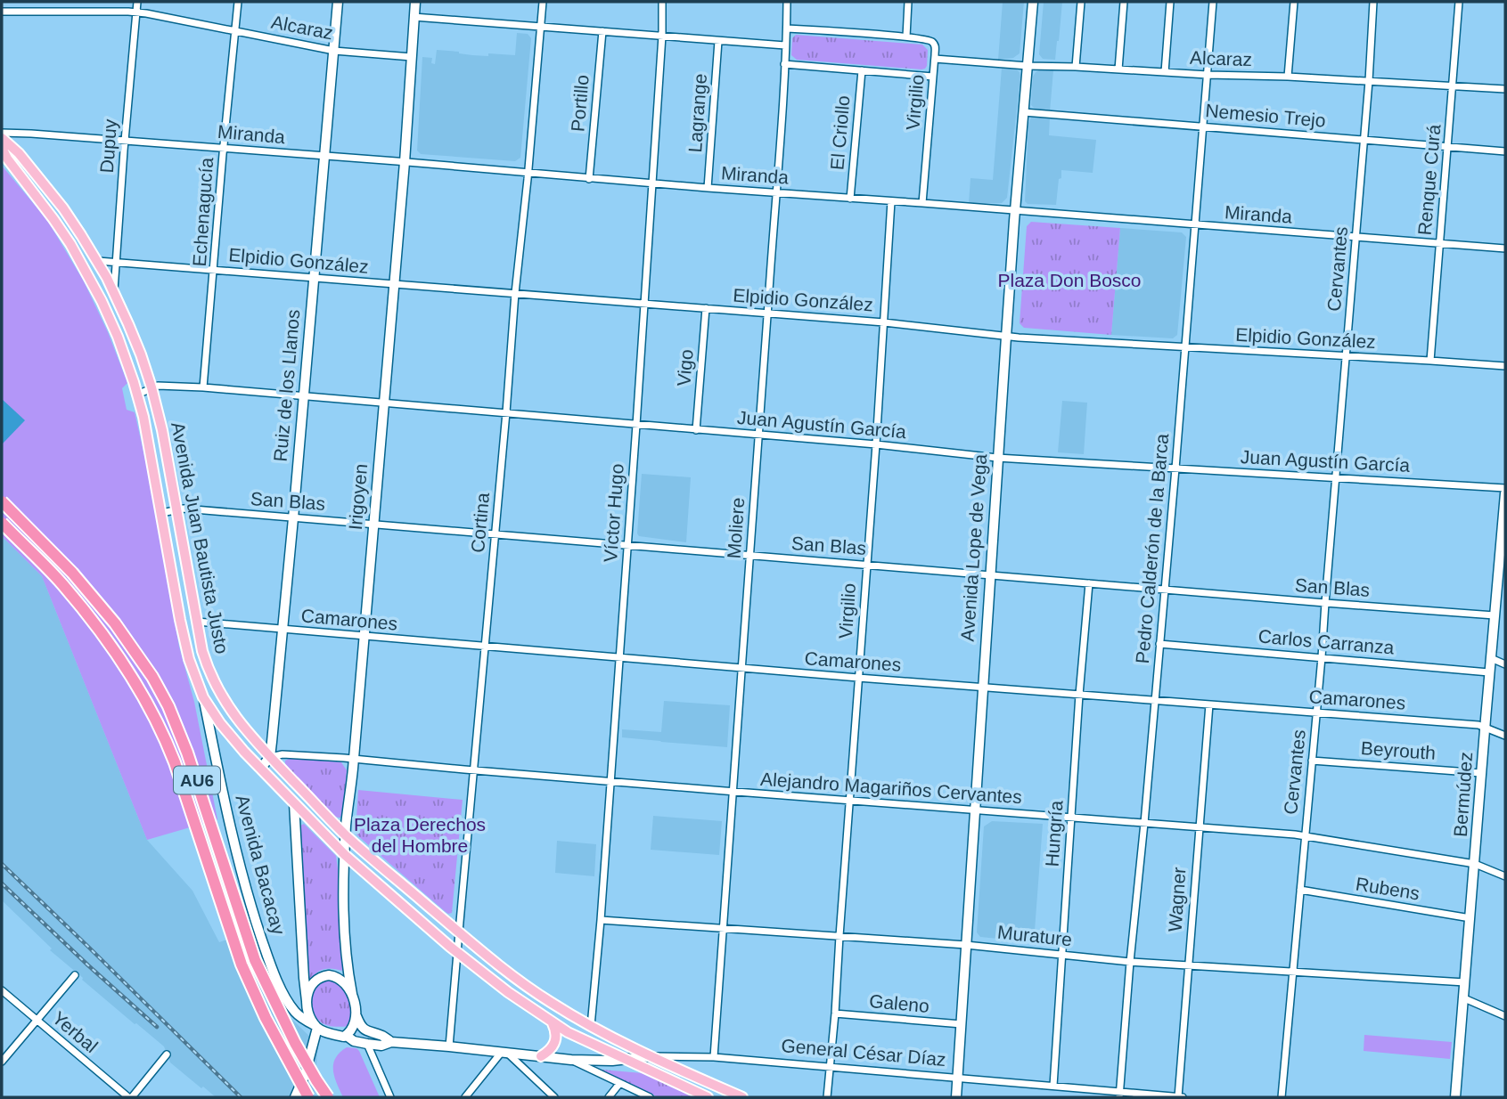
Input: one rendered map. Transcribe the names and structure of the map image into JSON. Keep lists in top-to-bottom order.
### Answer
{
  "streets": {
    "highway": ["AU6"],
    "main road": ["Avenida Juan Bautista Justo"],
    "street": [
      "Alcaraz",
      "Virgilio",
      "Portillo",
      "Lagrange",
      "Nemesio Trejo",
      "El Criollo",
      "Miranda",
      "Dupuy",
      "Renque Curá",
      "Echenagucía",
      "Elpidio González",
      "Cervantes",
      "Vigo",
      "Ruiz de los Llanos",
      "Juan Agustín García",
      "Irigoyen",
      "San Blas",
      "Víctor Hugo",
      "Cortina",
      "Moliere",
      "Avenida Lope de Vega",
      "Pedro Calderón de la Barca",
      "Camarones",
      "Carlos Carranza",
      "Beyrouth",
      "Alejandro Magariños Cervantes",
      "Bermúdez",
      "Hungría",
      "Avenida Bacacay",
      "Rubens",
      "Wagner",
      "Murature",
      "Galeno",
      "Yerbal",
      "General César Díaz"
    ]
  },
  "crossings": [
    ["Alcaraz", "Virgilio"],
    ["Alcaraz", "Dupuy"],
    ["Alcaraz", "Renque Curá"],
    ["Alcaraz", "Echenagucía"],
    ["Alcaraz", "Cervantes"],
    ["Alcaraz", "Ruiz de los Llanos"],
    ["Alcaraz", "Irigoyen"],
    ["Alcaraz", "Avenida Lope de Vega"],
    ["Alcaraz", "Pedro Calderón de la Barca"],
    ["Virgilio", "Miranda"],
    ["Virgilio", "Elpidio González"],
    ["Virgilio", "Juan Agustín García"],
    ["Virgilio", "San Blas"],
    ["Virgilio", "Camarones"],
    ["Virgilio", "Alejandro Magariños Cervantes"],
    ["Virgilio", "Murature"],
    ["Virgilio", "Galeno"],
    ["Virgilio", "General César Díaz"],
    ["Portillo", "Miranda"],
    ["Lagrange", "Miranda"],
    ["Nemesio Trejo", "Renque Curá"],
    ["Nemesio Trejo", "Cervantes"],
    ["Nemesio Trejo", "Avenida Lope de Vega"],
    ["Nemesio Trejo", "Pedro Calderón de la Barca"],
    ["El Criollo", "Miranda"],
    ["Miranda", "Dupuy"],
    ["Miranda", "Renque Curá"],
    ["Miranda", "Echenagucía"],
    ["Miranda", "Cervantes"],
    ["Miranda", "Ruiz de los Llanos"],
    ["Miranda", "Irigoyen"],
    ["Miranda", "Víctor Hugo"],
    ["Miranda", "Cortina"],
    ["Miranda", "Moliere"],
    ["Miranda", "Avenida Lope de Vega"],
    ["Miranda", "Pedro Calderón de la Barca"],
    ["Dupuy", "Elpidio González"],
    ["Dupuy", "Avenida Juan Bautista Justo"],
    ["Renque Curá", "Elpidio González"],
    ["Echenagucía", "Elpidio González"],
    ["Echenagucía", "Juan Agustín García"],
    ["Elpidio González", "Cervantes"],
    ["Elpidio González", "Vigo"],
    ["Elpidio González", "Ruiz de los Llanos"],
    ["Elpidio González", "Irigoyen"],
    ["Elpidio González", "Víctor Hugo"],
    ["Elpidio González", "Cortina"],
    ["Elpidio González", "Moliere"],
    ["Elpidio González", "Avenida Juan Bautista Justo"],
    ["Elpidio González", "Avenida Lope de Vega"],
    ["Elpidio González", "Pedro Calderón de la Barca"],
    ["Cervantes", "Juan Agustín García"],
    ["Cervantes", "San Blas"],
    ["Cervantes", "Camarones"],
    ["Cervantes", "Carlos Carranza"],
    ["Cervantes", "Beyrouth"],
    ["Cervantes", "Alejandro Magariños Cervantes"],
    ["Cervantes", "Rubens"],
    ["Cervantes", "Murature"],
    ["Vigo", "Juan Agustín García"],
    ["Ruiz de los Llanos", "Juan Agustín García"],
    ["Ruiz de los Llanos", "San Blas"],
    ["Ruiz de los Llanos", "Avenida Juan Bautista Justo"],
    ["Ruiz de los Llanos", "Camarones"],
    ["Ruiz de los Llanos", "Alejandro Magariños Cervantes"],
    ["Juan Agustín García", "Irigoyen"],
    ["Juan Agustín García", "Víctor Hugo"],
    ["Juan Agustín García", "Cortina"],
    ["Juan Agustín García", "Moliere"],
    ["Juan Agustín García", "Avenida Juan Bautista Justo"],
    ["Juan Agustín García", "Avenida Lope de Vega"],
    ["Juan Agustín García", "Pedro Calderón de la Barca"],
    ["Irigoyen", "San Blas"],
    ["Irigoyen", "Avenida Juan Bautista Justo"],
    ["Irigoyen", "Camarones"],
    ["Irigoyen", "Alejandro Magariños Cervantes"],
    ["Irigoyen", "Avenida Bacacay"],
    ["San Blas", "Víctor Hugo"],
    ["San Blas", "Cortina"],
    ["San Blas", "Moliere"],
    ["San Blas", "Avenida Juan Bautista Justo"],
    ["San Blas", "Avenida Lope de Vega"],
    ["San Blas", "Pedro Calderón de la Barca"],
    ["San Blas", "Bermúdez"],
    ["San Blas", "Hungría"],
    ["Víctor Hugo", "Avenida Juan Bautista Justo"],
    ["Víctor Hugo", "Camarones"],
    ["Víctor Hugo", "Alejandro Magariños Cervantes"],
    ["Víctor Hugo", "Murature"],
    ["Cortina", "Avenida Juan Bautista Justo"],
    ["Cortina", "Camarones"],
    ["Cortina", "Alejandro Magariños Cervantes"],
    ["Cortina", "General César Díaz"],
    ["Moliere", "Camarones"],
    ["Moliere", "Alejandro Magariños Cervantes"],
    ["Moliere", "Murature"],
    ["Moliere", "General César Díaz"],
    ["Avenida Juan Bautista Justo", "Camarones"],
    ["Avenida Juan Bautista Justo", "Alejandro Magariños Cervantes"],
    ["Avenida Juan Bautista Justo", "Avenida Bacacay"],
    ["Avenida Juan Bautista Justo", "General César Díaz"],
    ["Avenida Lope de Vega", "Camarones"],
    ["Avenida Lope de Vega", "Alejandro Magariños Cervantes"],
    ["Avenida Lope de Vega", "Murature"],
    ["Avenida Lope de Vega", "Galeno"],
    ["Avenida Lope de Vega", "General César Díaz"],
    ["Pedro Calderón de la Barca", "Camarones"],
    ["Pedro Calderón de la Barca", "Carlos Carranza"],
    ["Pedro Calderón de la Barca", "Alejandro Magariños Cervantes"],
    ["Pedro Calderón de la Barca", "Murature"],
    ["Pedro Calderón de la Barca", "General César Díaz"],
    ["Camarones", "Bermúdez"],
    ["Camarones", "Hungría"],
    ["Camarones", "Wagner"],
    ["Carlos Carranza", "Bermúdez"],
    ["Beyrouth", "Bermúdez"],
    ["Alejandro Magariños Cervantes", "Bermúdez"],
    ["Alejandro Magariños Cervantes", "Hungría"],
    ["Alejandro Magariños Cervantes", "Wagner"],
    ["Bermúdez", "Rubens"],
    ["Bermúdez", "Murature"],
    ["Hungría", "Murature"],
    ["Hungría", "General César Díaz"],
    ["Wagner", "Murature"],
    ["Wagner", "General César Díaz"]
  ],
  "parks": ["Plaza Don Bosco", "Plaza Derechos del Hombre"]
}
